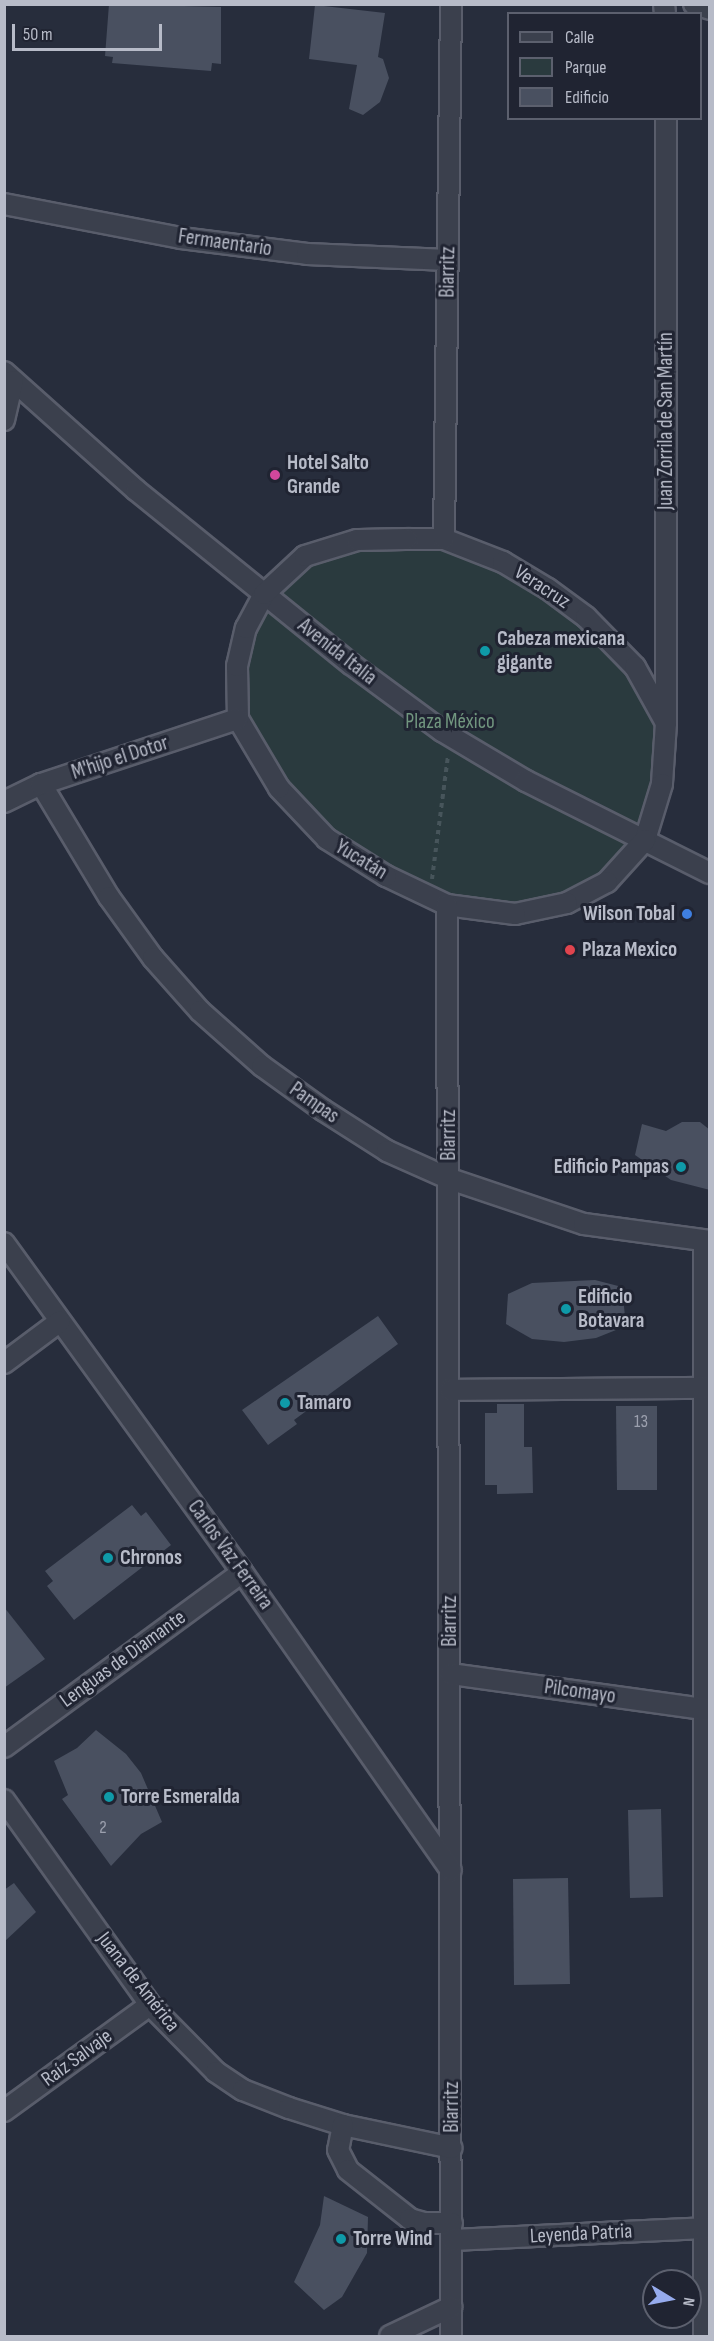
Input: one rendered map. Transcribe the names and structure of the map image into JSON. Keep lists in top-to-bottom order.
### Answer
{
  "streets": {
    "street": [
      "Fermaentario",
      "Biarritz",
      "Juan Zorrila de San Martín",
      "Veracruz",
      "Avenida Italia",
      "M'hijo el Dotor",
      "Yucatán",
      "Pampas",
      "Carlos Vaz Ferreira",
      "Lenguas de Diamante",
      "Pilcomayo",
      "Juana de América",
      "Raíz Salvaje",
      "Leyenda Patria"
    ]
  },
  "crossings": [
    ["Fermaentario", "Biarritz"],
    ["Biarritz", "Veracruz"],
    ["Biarritz", "Yucatán"],
    ["Biarritz", "Pampas"],
    ["Biarritz", "Carlos Vaz Ferreira"],
    ["Biarritz", "Pilcomayo"],
    ["Biarritz", "Juana de América"],
    ["Biarritz", "Leyenda Patria"],
    ["Juan Zorrila de San Martín", "Veracruz"],
    ["Veracruz", "Avenida Italia"],
    ["Veracruz", "Yucatán"],
    ["Avenida Italia", "Yucatán"],
    ["M'hijo el Dotor", "Yucatán"],
    ["M'hijo el Dotor", "Pampas"],
    ["Carlos Vaz Ferreira", "Lenguas de Diamante"],
    ["Juana de América", "Raíz Salvaje"],
    ["Juana de América", "Leyenda Patria"]
  ],
  "parks": ["Plaza México"],
  "places": [
    "Hotel Salto Grande",
    "Cabeza mexicana gigante",
    "Wilson Tobal",
    "Plaza Mexico",
    "Edificio Pampas",
    "Edificio Botavara",
    "Tamaro",
    "Chronos",
    "Torre Esmeralda",
    "Torre Wind"
  ],
  "house_numbers": ["13", "2"],
  "legend": ["Calle", "Parque", "Edificio"],
  "scale_bar": "50 m",
  "north": "right"
}
